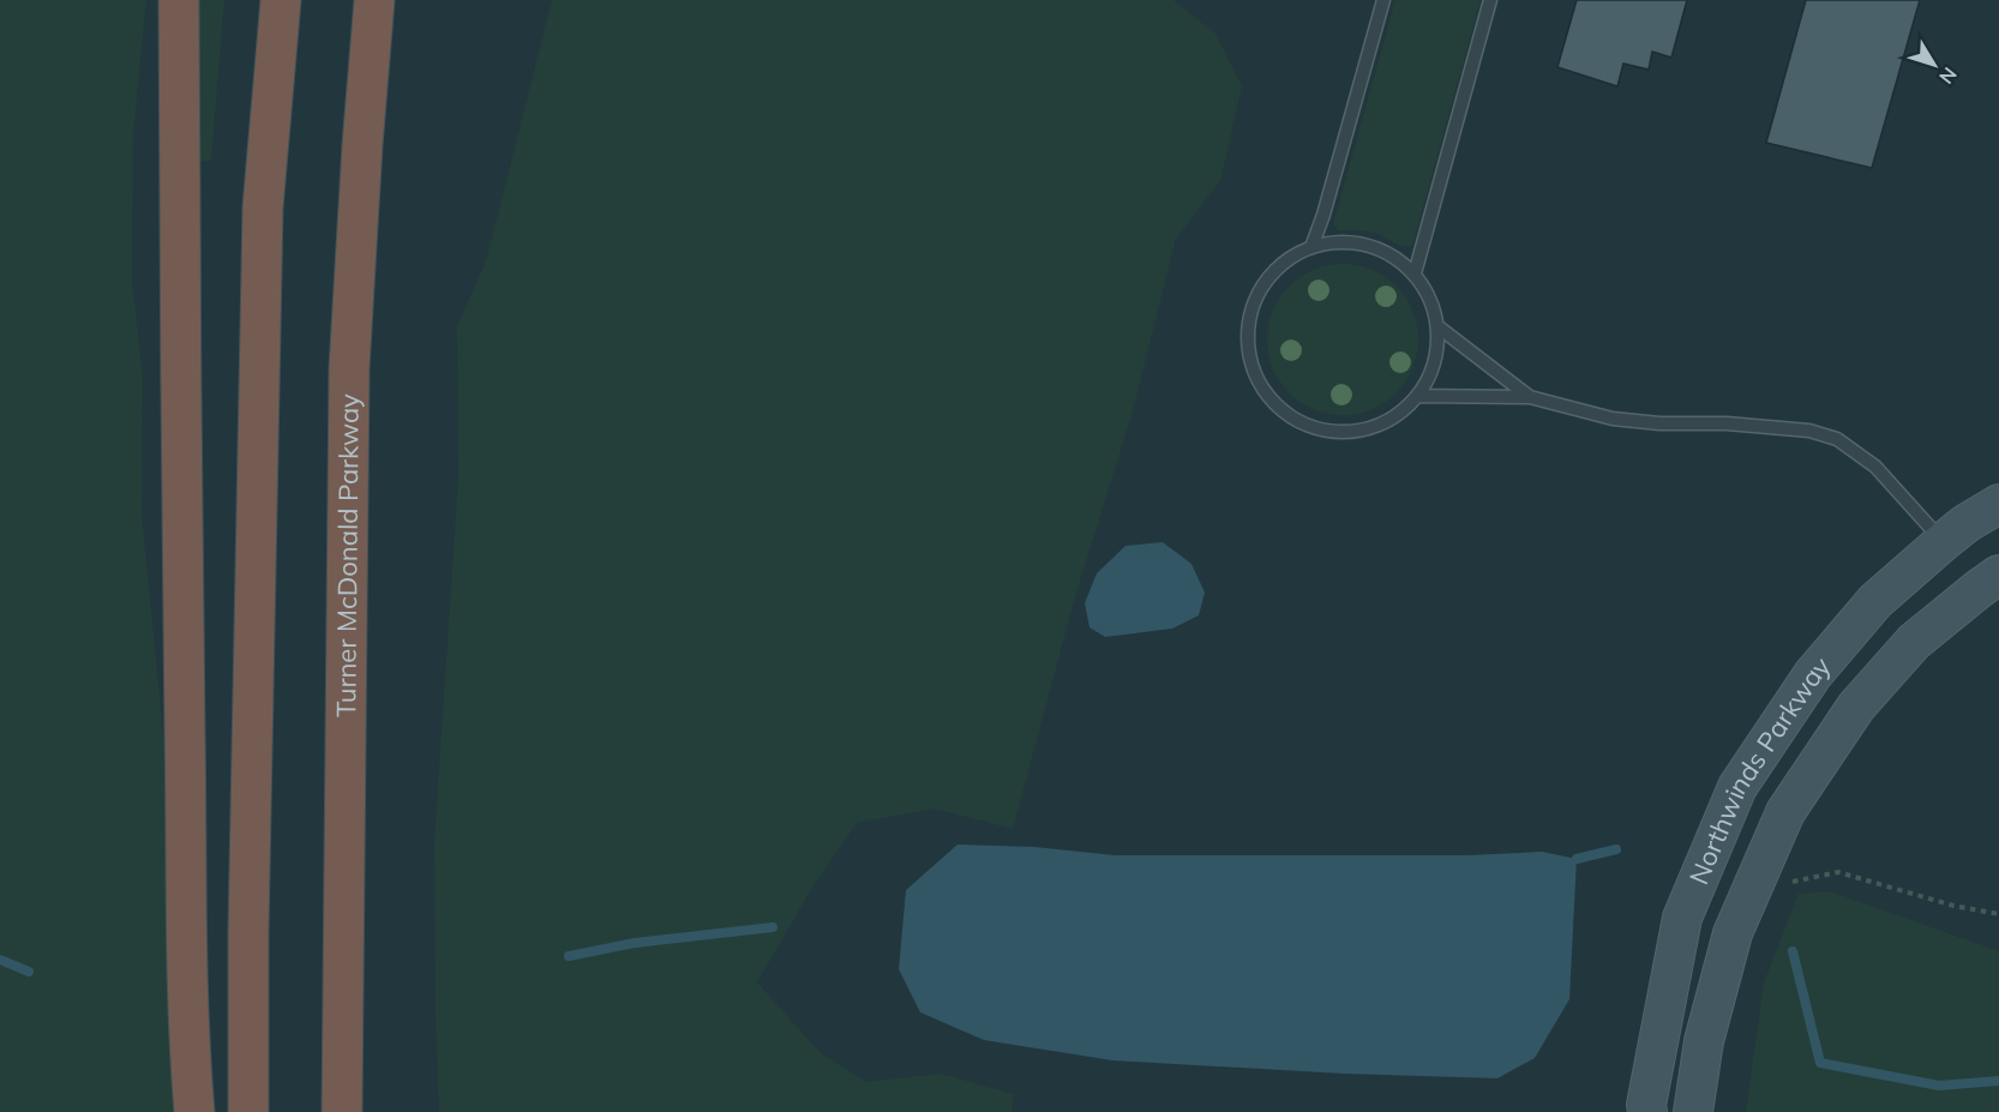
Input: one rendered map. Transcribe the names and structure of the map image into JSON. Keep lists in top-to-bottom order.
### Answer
{
  "streets": {
    "highway": ["Turner McDonald Parkway"],
    "street": ["Northwinds Parkway"]
  },
  "north": "bottom right"
}
